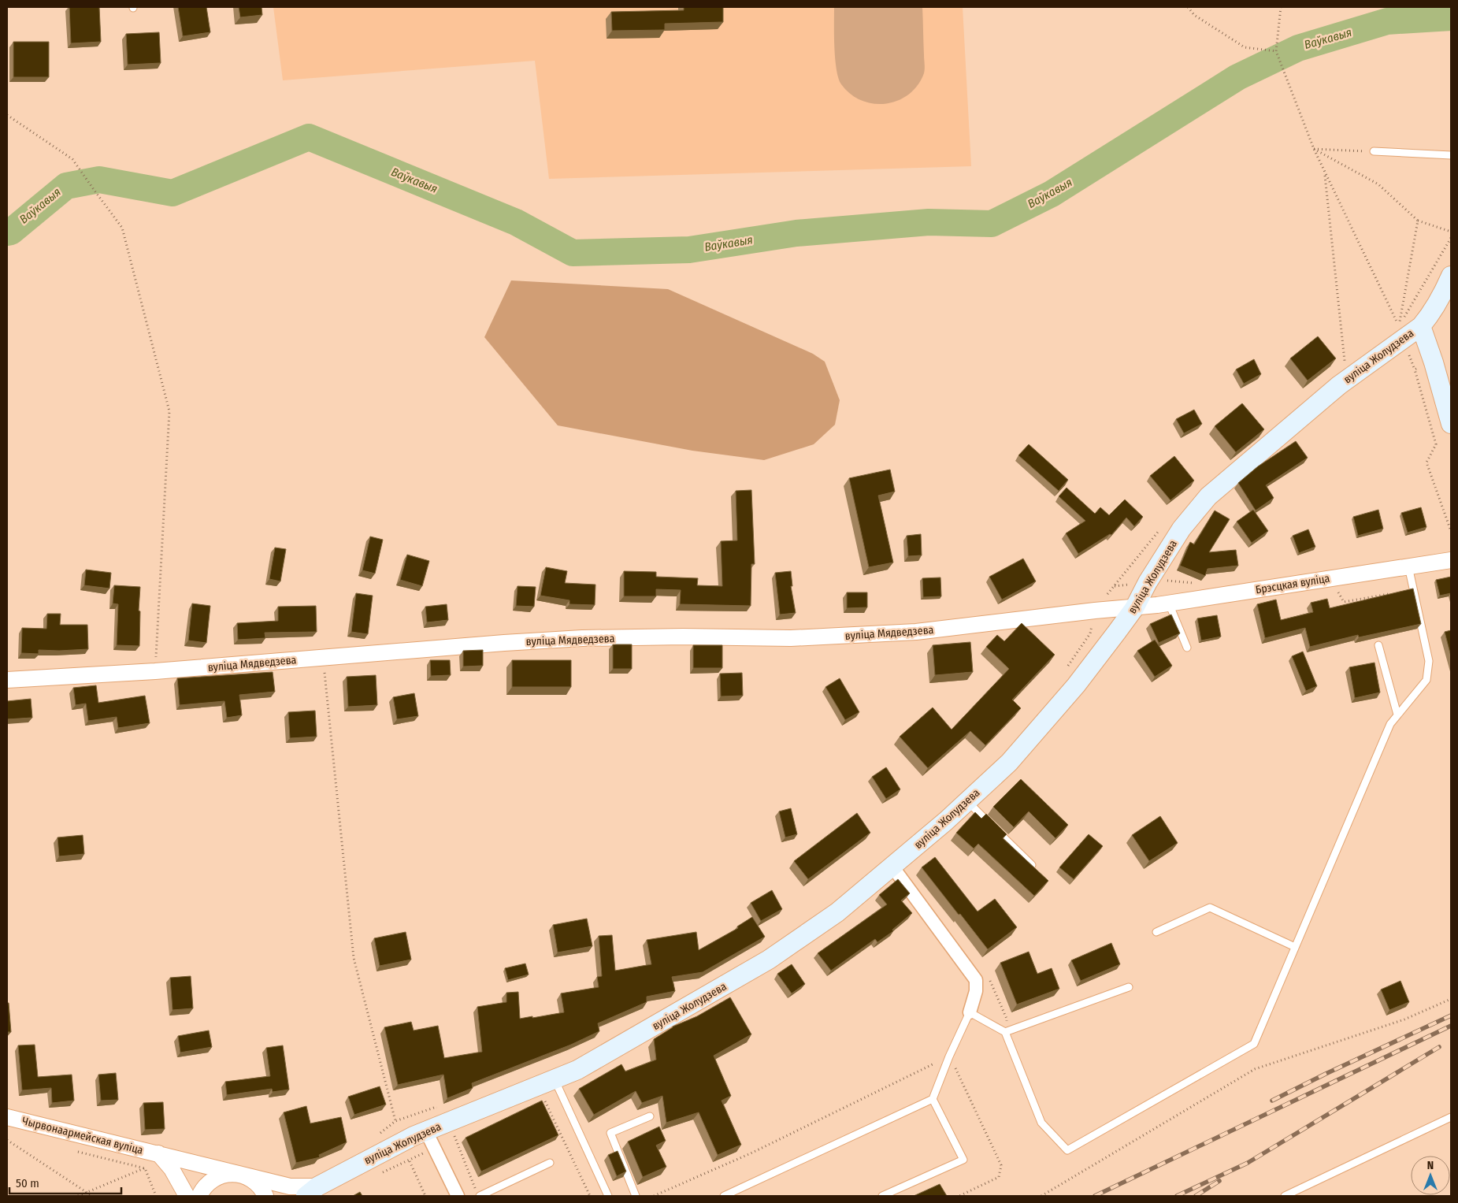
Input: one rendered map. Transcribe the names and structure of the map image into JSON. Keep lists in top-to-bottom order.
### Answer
{
  "streets": {
    "main road": ["вуліца Жолудзева"],
    "street": ["Брэсцкая вуліца", "вуліца Мядведзева", "Чырвонаармейская вуліца"]
  },
  "crossings": [
    ["вуліца Жолудзева", "Брэсцкая вуліца"],
    ["вуліца Жолудзева", "вуліца Мядведзева"],
    ["вуліца Жолудзева", "Чырвонаармейская вуліца"],
    ["Брэсцкая вуліца", "вуліца Мядведзева"]
  ],
  "water": ["Ваўкавыя"],
  "scale_bar": "50 m",
  "north": "top"
}
